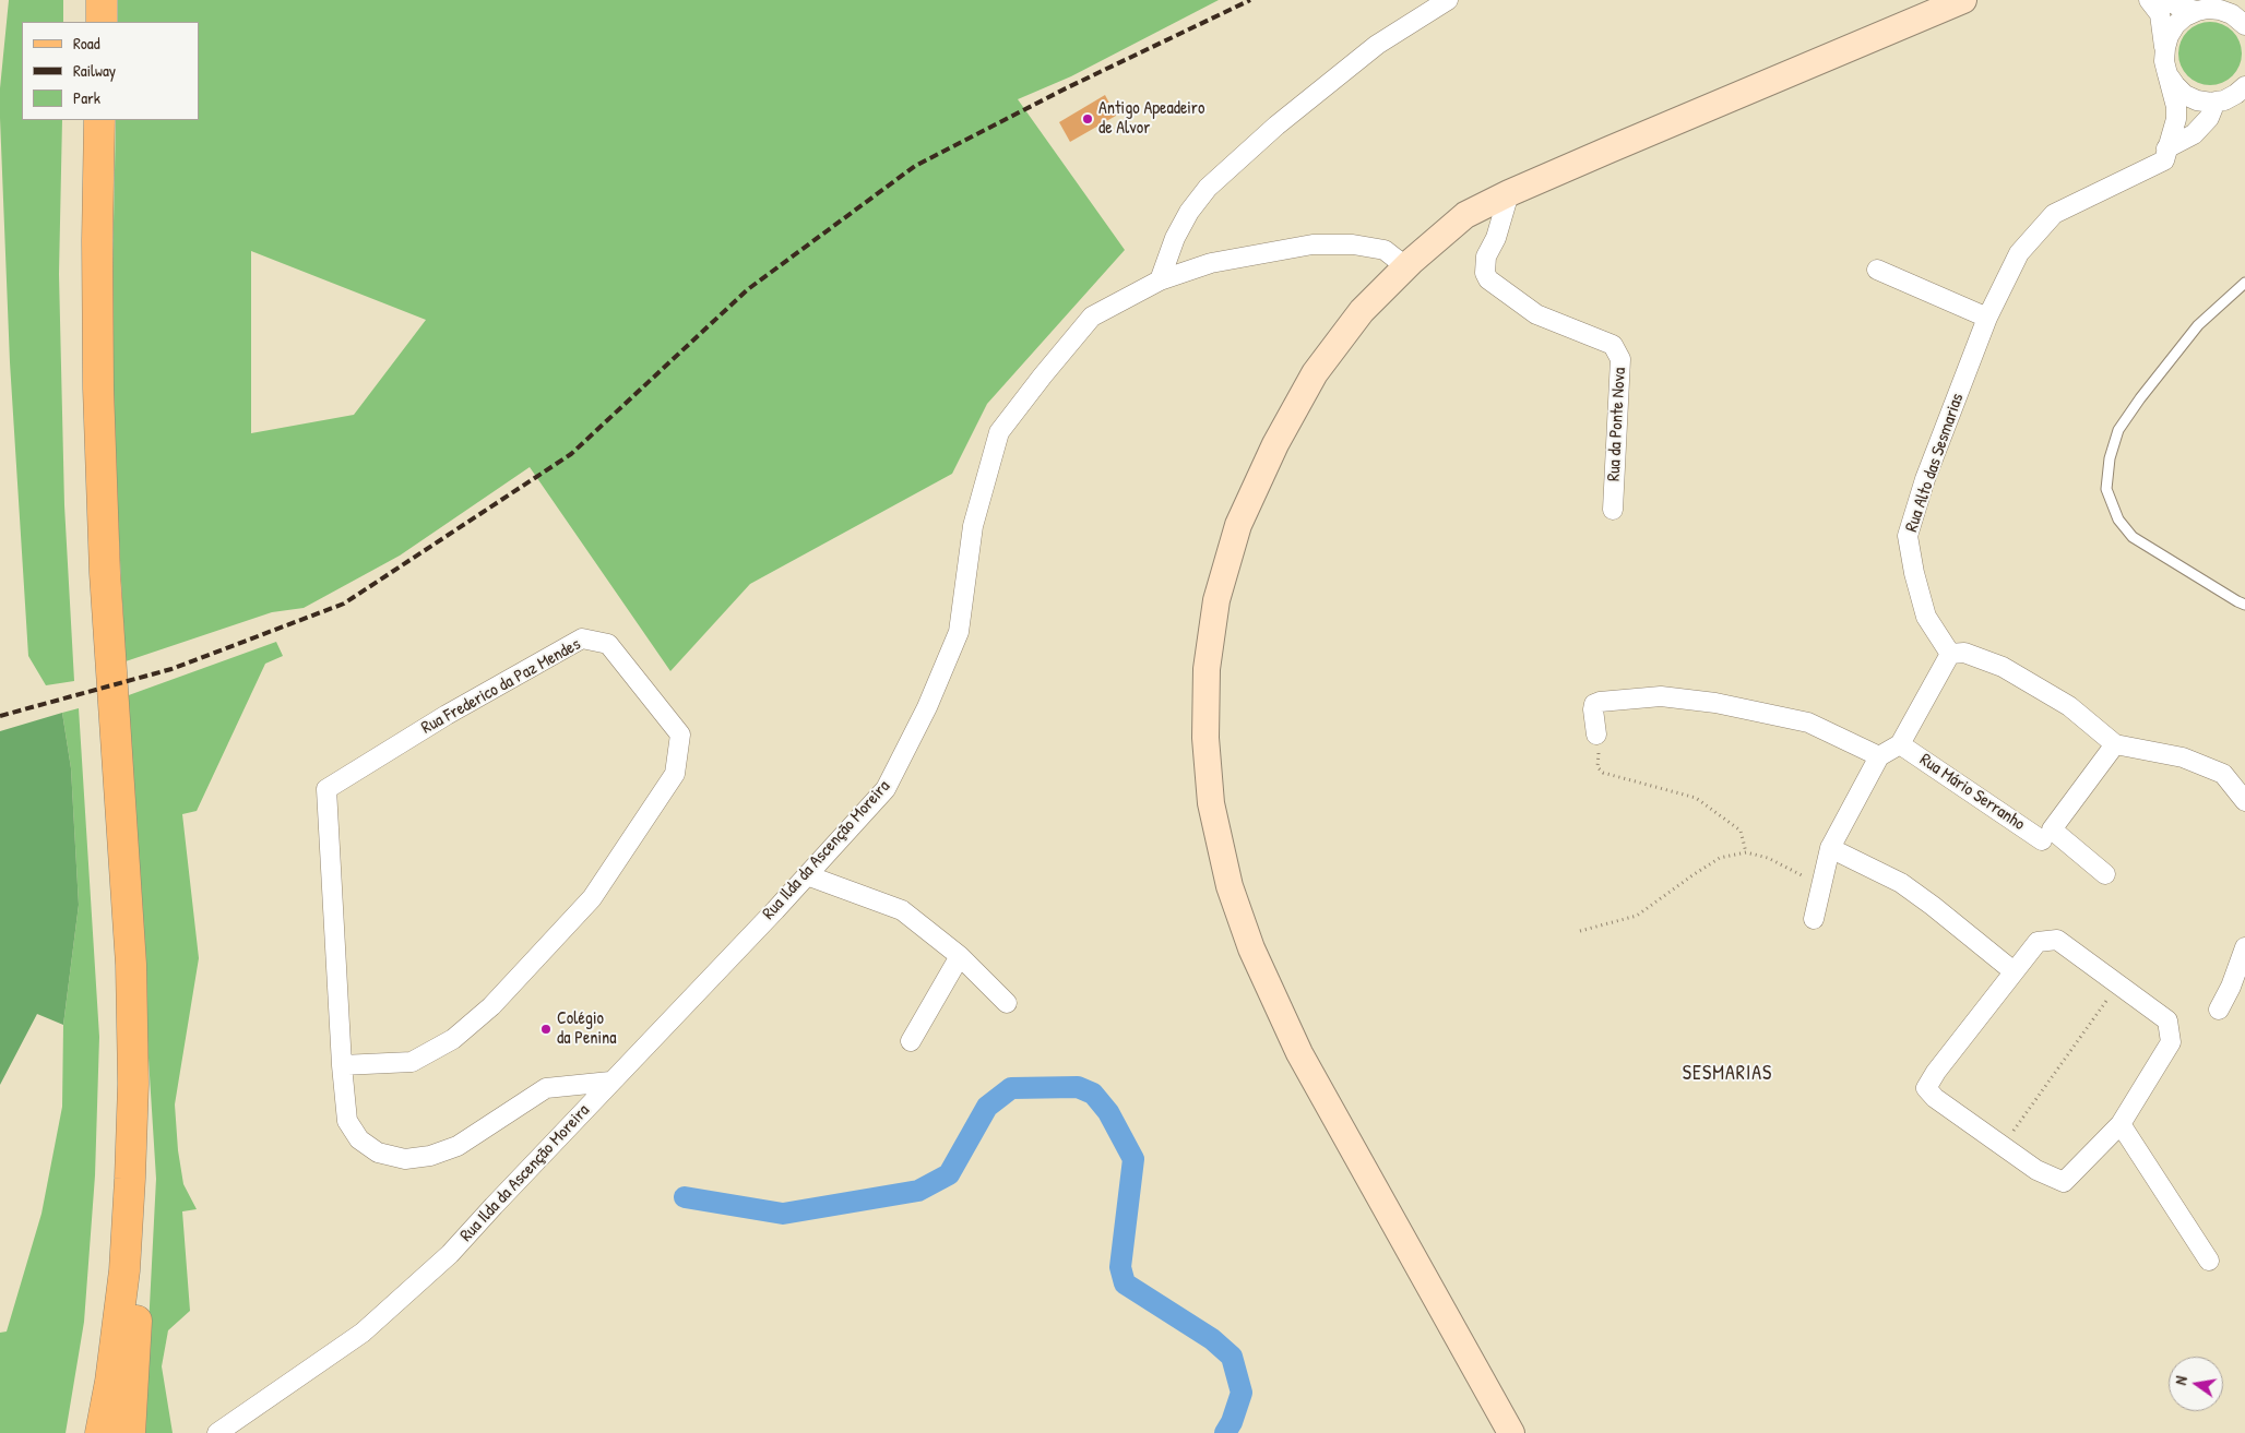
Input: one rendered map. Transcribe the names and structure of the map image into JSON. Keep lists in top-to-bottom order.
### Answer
{
  "streets": {
    "street": [
      "Rua da Ponte Nova",
      "Rua Alto das Sesmarias",
      "Rua Frederico da Paz Mendes",
      "Rua Mário Serranho",
      "Rua Ilda da Ascenção Moreira"
    ]
  },
  "crossings": [
    ["Rua Frederico da Paz Mendes", "Rua Ilda da Ascenção Moreira"]
  ],
  "districts": ["SESMARIAS"],
  "places": ["Antigo Apeadeiro de Alvor", "Colégio da Penina"],
  "legend": ["Road", "Railway", "Park"],
  "north": "left"
}
